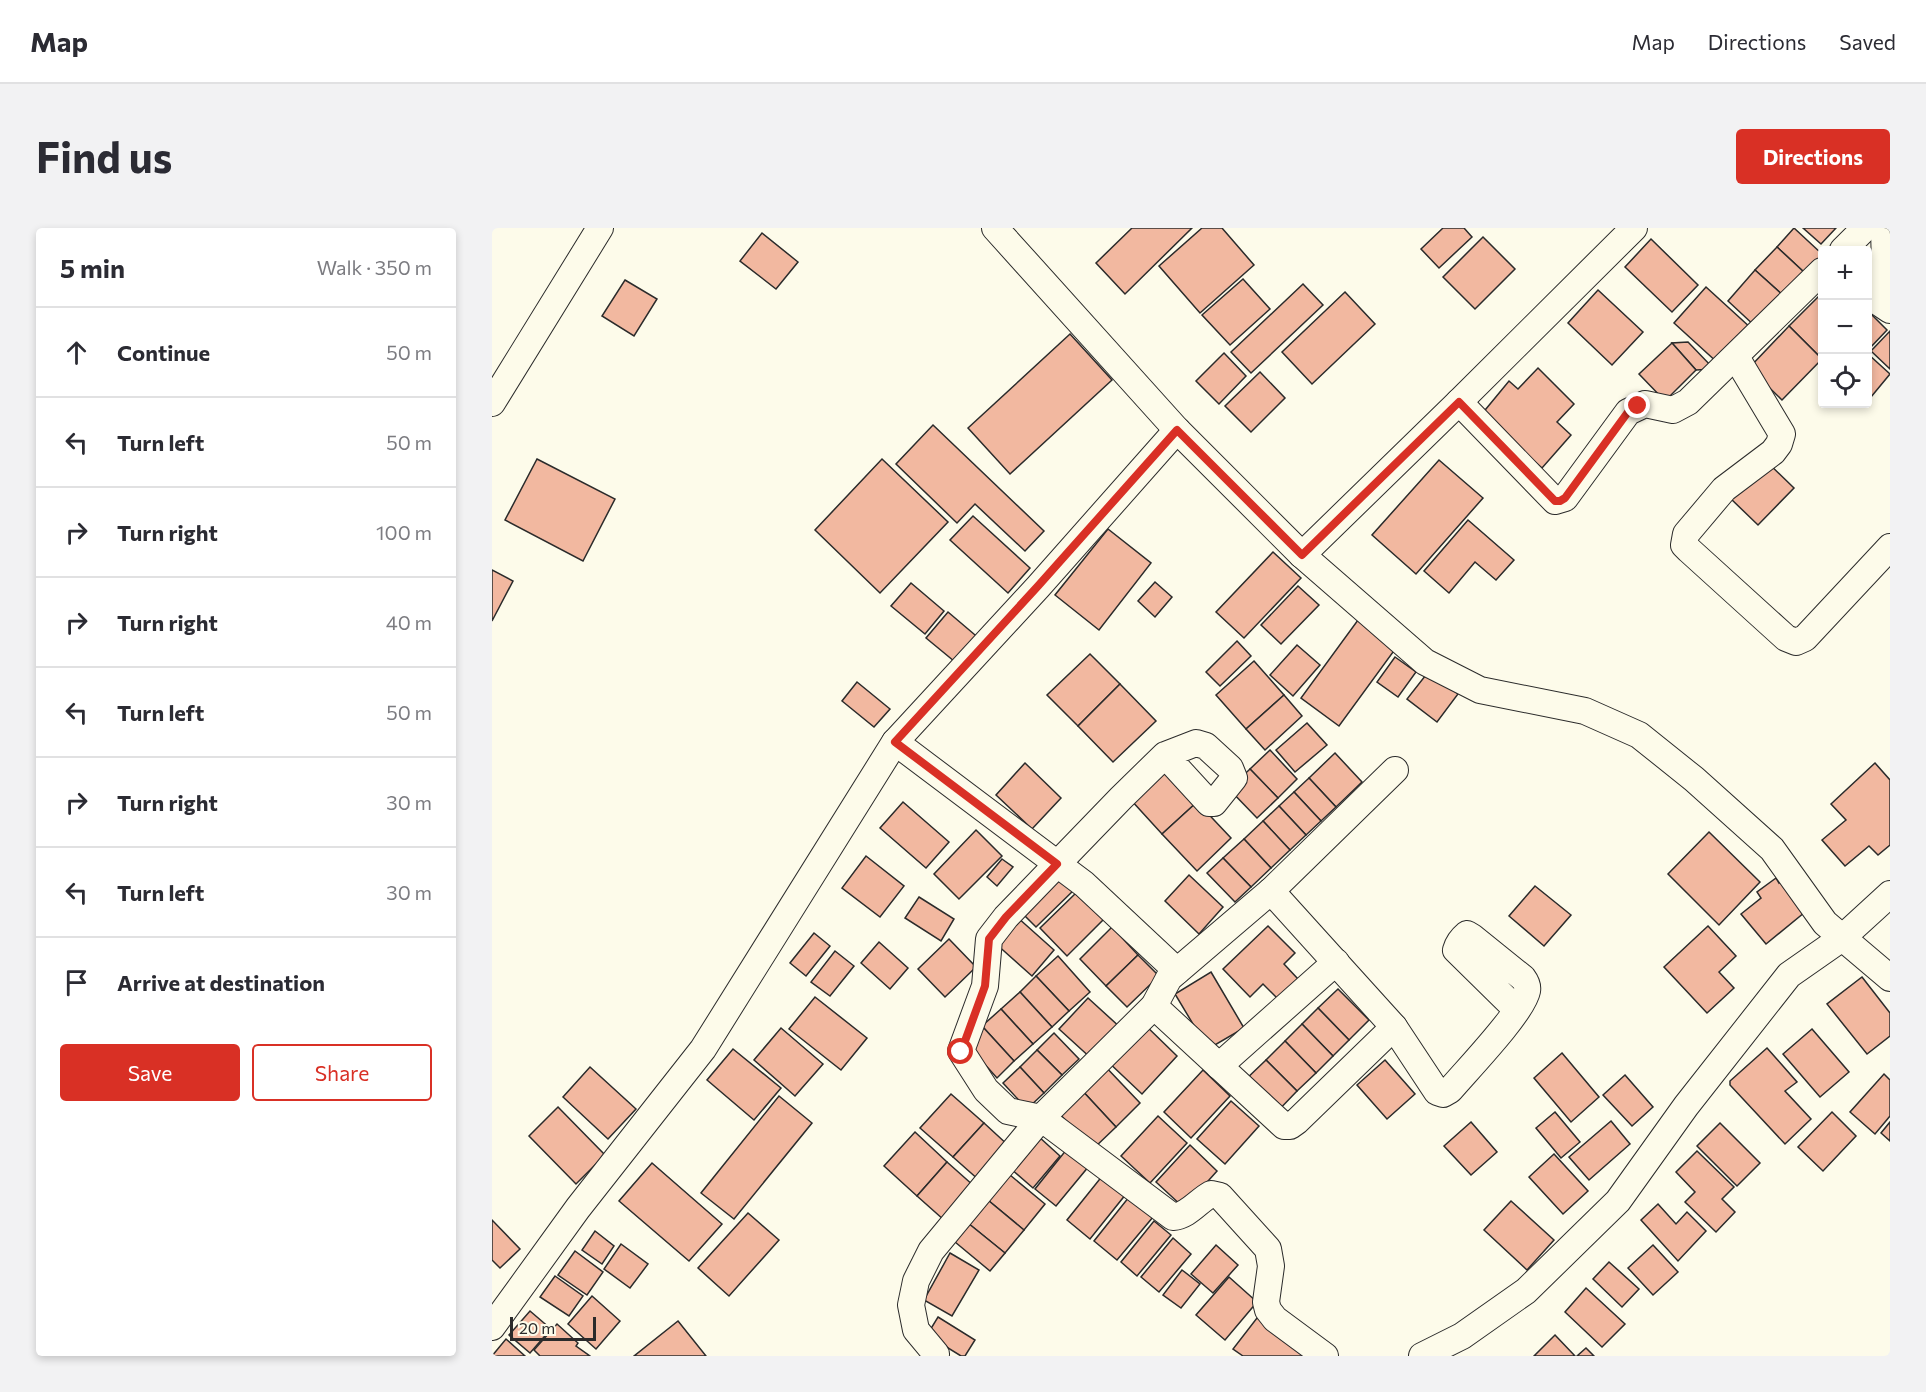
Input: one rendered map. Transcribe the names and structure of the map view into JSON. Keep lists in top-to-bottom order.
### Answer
{
  "scale_bar": "20 m",
  "page": {
    "header": "Map",
    "nav": ["Map", "Directions", "Saved"],
    "buttons": [
      "Directions",
      ["Save", "Share"]
    ],
    "title": "Find us",
    "heading": ["5 min", "Walk · 350 m"],
    "map_buttons": ["+", "−"],
    "list": [
      ["Continue", "50 m"],
      ["Turn left", "50 m"],
      ["Turn right", "100 m"],
      ["Turn right", "40 m"],
      ["Turn left", "50 m"],
      ["Turn right", "30 m"],
      ["Turn left", "30 m"],
      "Arrive at destination"
    ],
    "scale": "20 m"
  }
}
